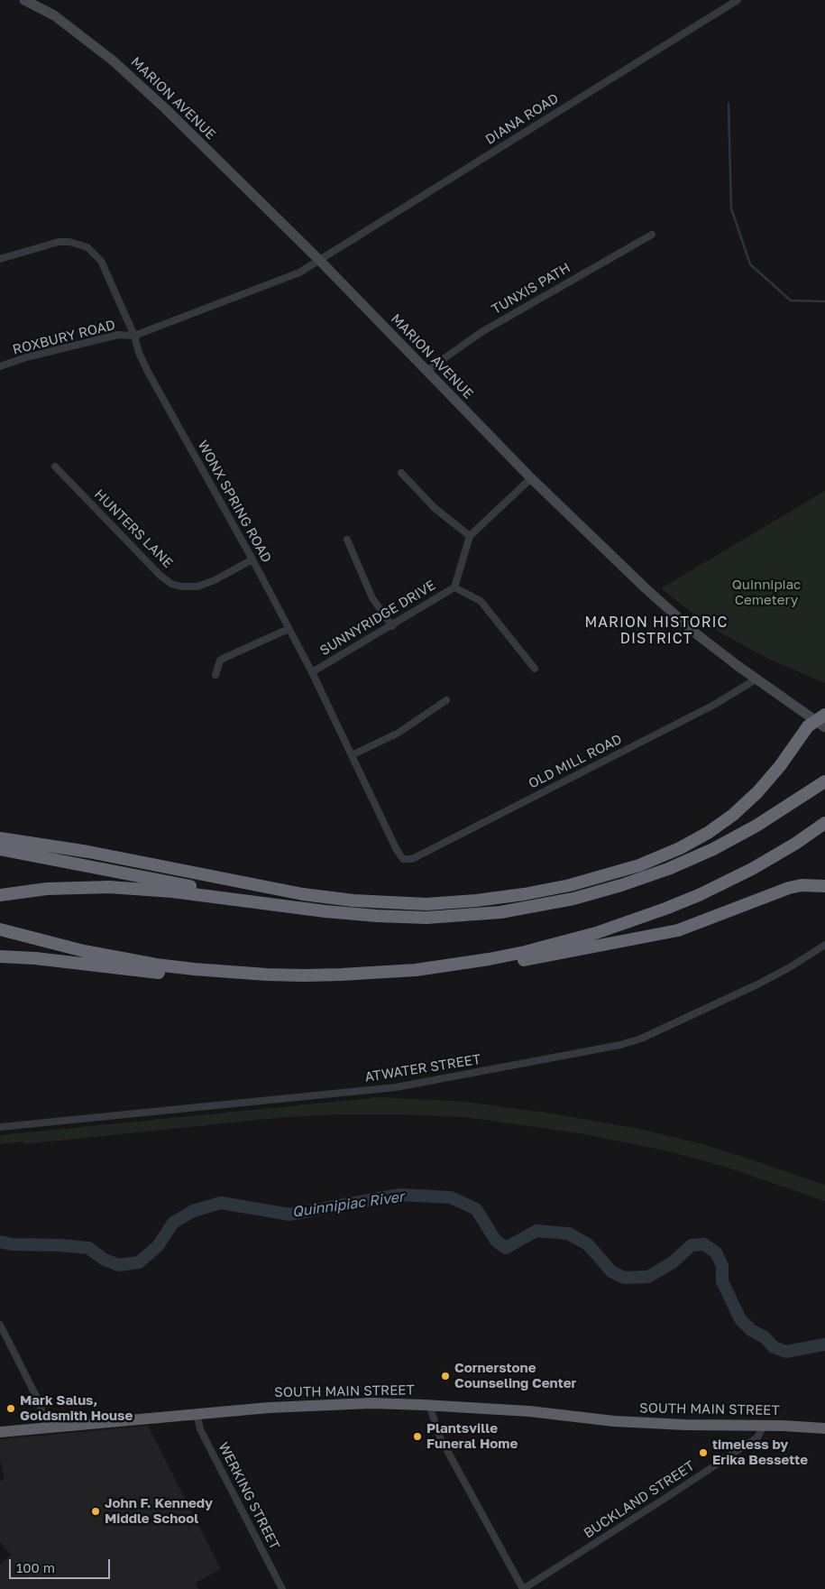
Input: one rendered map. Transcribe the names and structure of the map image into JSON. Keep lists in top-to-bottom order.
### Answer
{
  "streets": {
    "highway": ["SOUTH MAIN STREET"],
    "main road": ["MARION AVENUE"],
    "street": [
      "DIANA ROAD",
      "TUNXIS PATH",
      "ROXBURY ROAD",
      "WONX SPRING ROAD",
      "HUNTERS LANE",
      "SUNNYRIDGE DRIVE",
      "OLD MILL ROAD",
      "ATWATER STREET",
      "WERKING STREET",
      "BUCKLAND STREET"
    ]
  },
  "crossings": [
    ["MARION AVENUE", "DIANA ROAD"],
    ["MARION AVENUE", "TUNXIS PATH"],
    ["MARION AVENUE", "OLD MILL ROAD"],
    ["ROXBURY ROAD", "WONX SPRING ROAD"],
    ["WONX SPRING ROAD", "HUNTERS LANE"],
    ["WONX SPRING ROAD", "SUNNYRIDGE DRIVE"],
    ["WONX SPRING ROAD", "OLD MILL ROAD"],
    ["SOUTH MAIN STREET", "WERKING STREET"],
    ["SOUTH MAIN STREET", "BUCKLAND STREET"]
  ],
  "districts": ["MARION HISTORIC DISTRICT"],
  "water": ["Quinnipiac River"],
  "parks": ["Quinnipiac Cemetery"],
  "places": [
    "Cornerstone Counseling Center",
    "Mark Salus, Goldsmith House",
    "Plantsville Funeral Home",
    "timeless by Erika Bessette",
    "John F. Kennedy Middle School"
  ],
  "scale_bar": "100 m"
}
